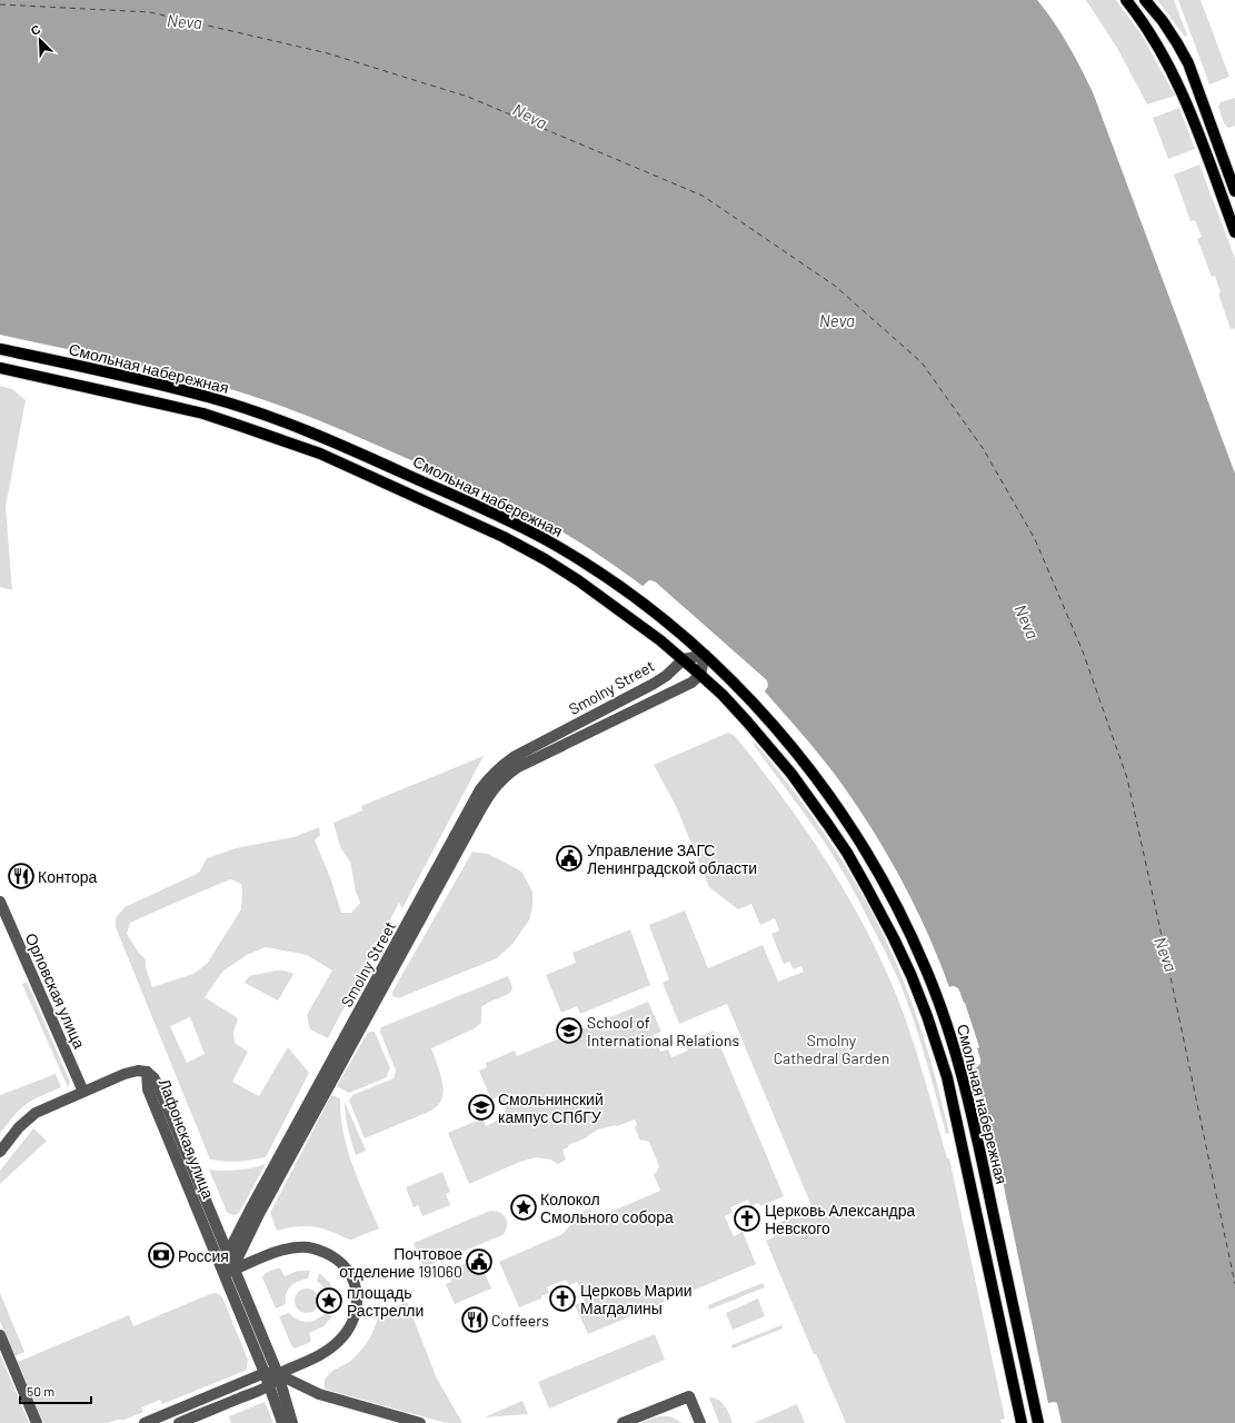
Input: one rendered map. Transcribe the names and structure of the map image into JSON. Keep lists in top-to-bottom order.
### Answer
{
  "streets": {
    "main road": ["Смольная набережная"],
    "street": ["Smolny Street", "Орловская улица", "Лафонская улица"]
  },
  "crossings": [
    ["Смольная набережная", "Smolny Street"],
    ["Smolny Street", "Лафонская улица"]
  ],
  "water": ["Neva"],
  "parks": ["Smolny Cathedral Garden"],
  "places": {
    "public building": ["Управление ЗАГС Ленинградской области", "Почтовое отделение 191060"],
    "restaurant": ["Контора", "Coffeers"],
    "school or university": ["School of International Relations", "Смольнинский кампус СПбГУ"],
    "place": ["Колокол Смольного собора", "площадь Растрелли"],
    "church": ["Церковь Александра Невского", "Церковь Марии Магдалины"],
    "bank": ["Россия"]
  },
  "scale_bar": "50 m",
  "north": "top left"
}
